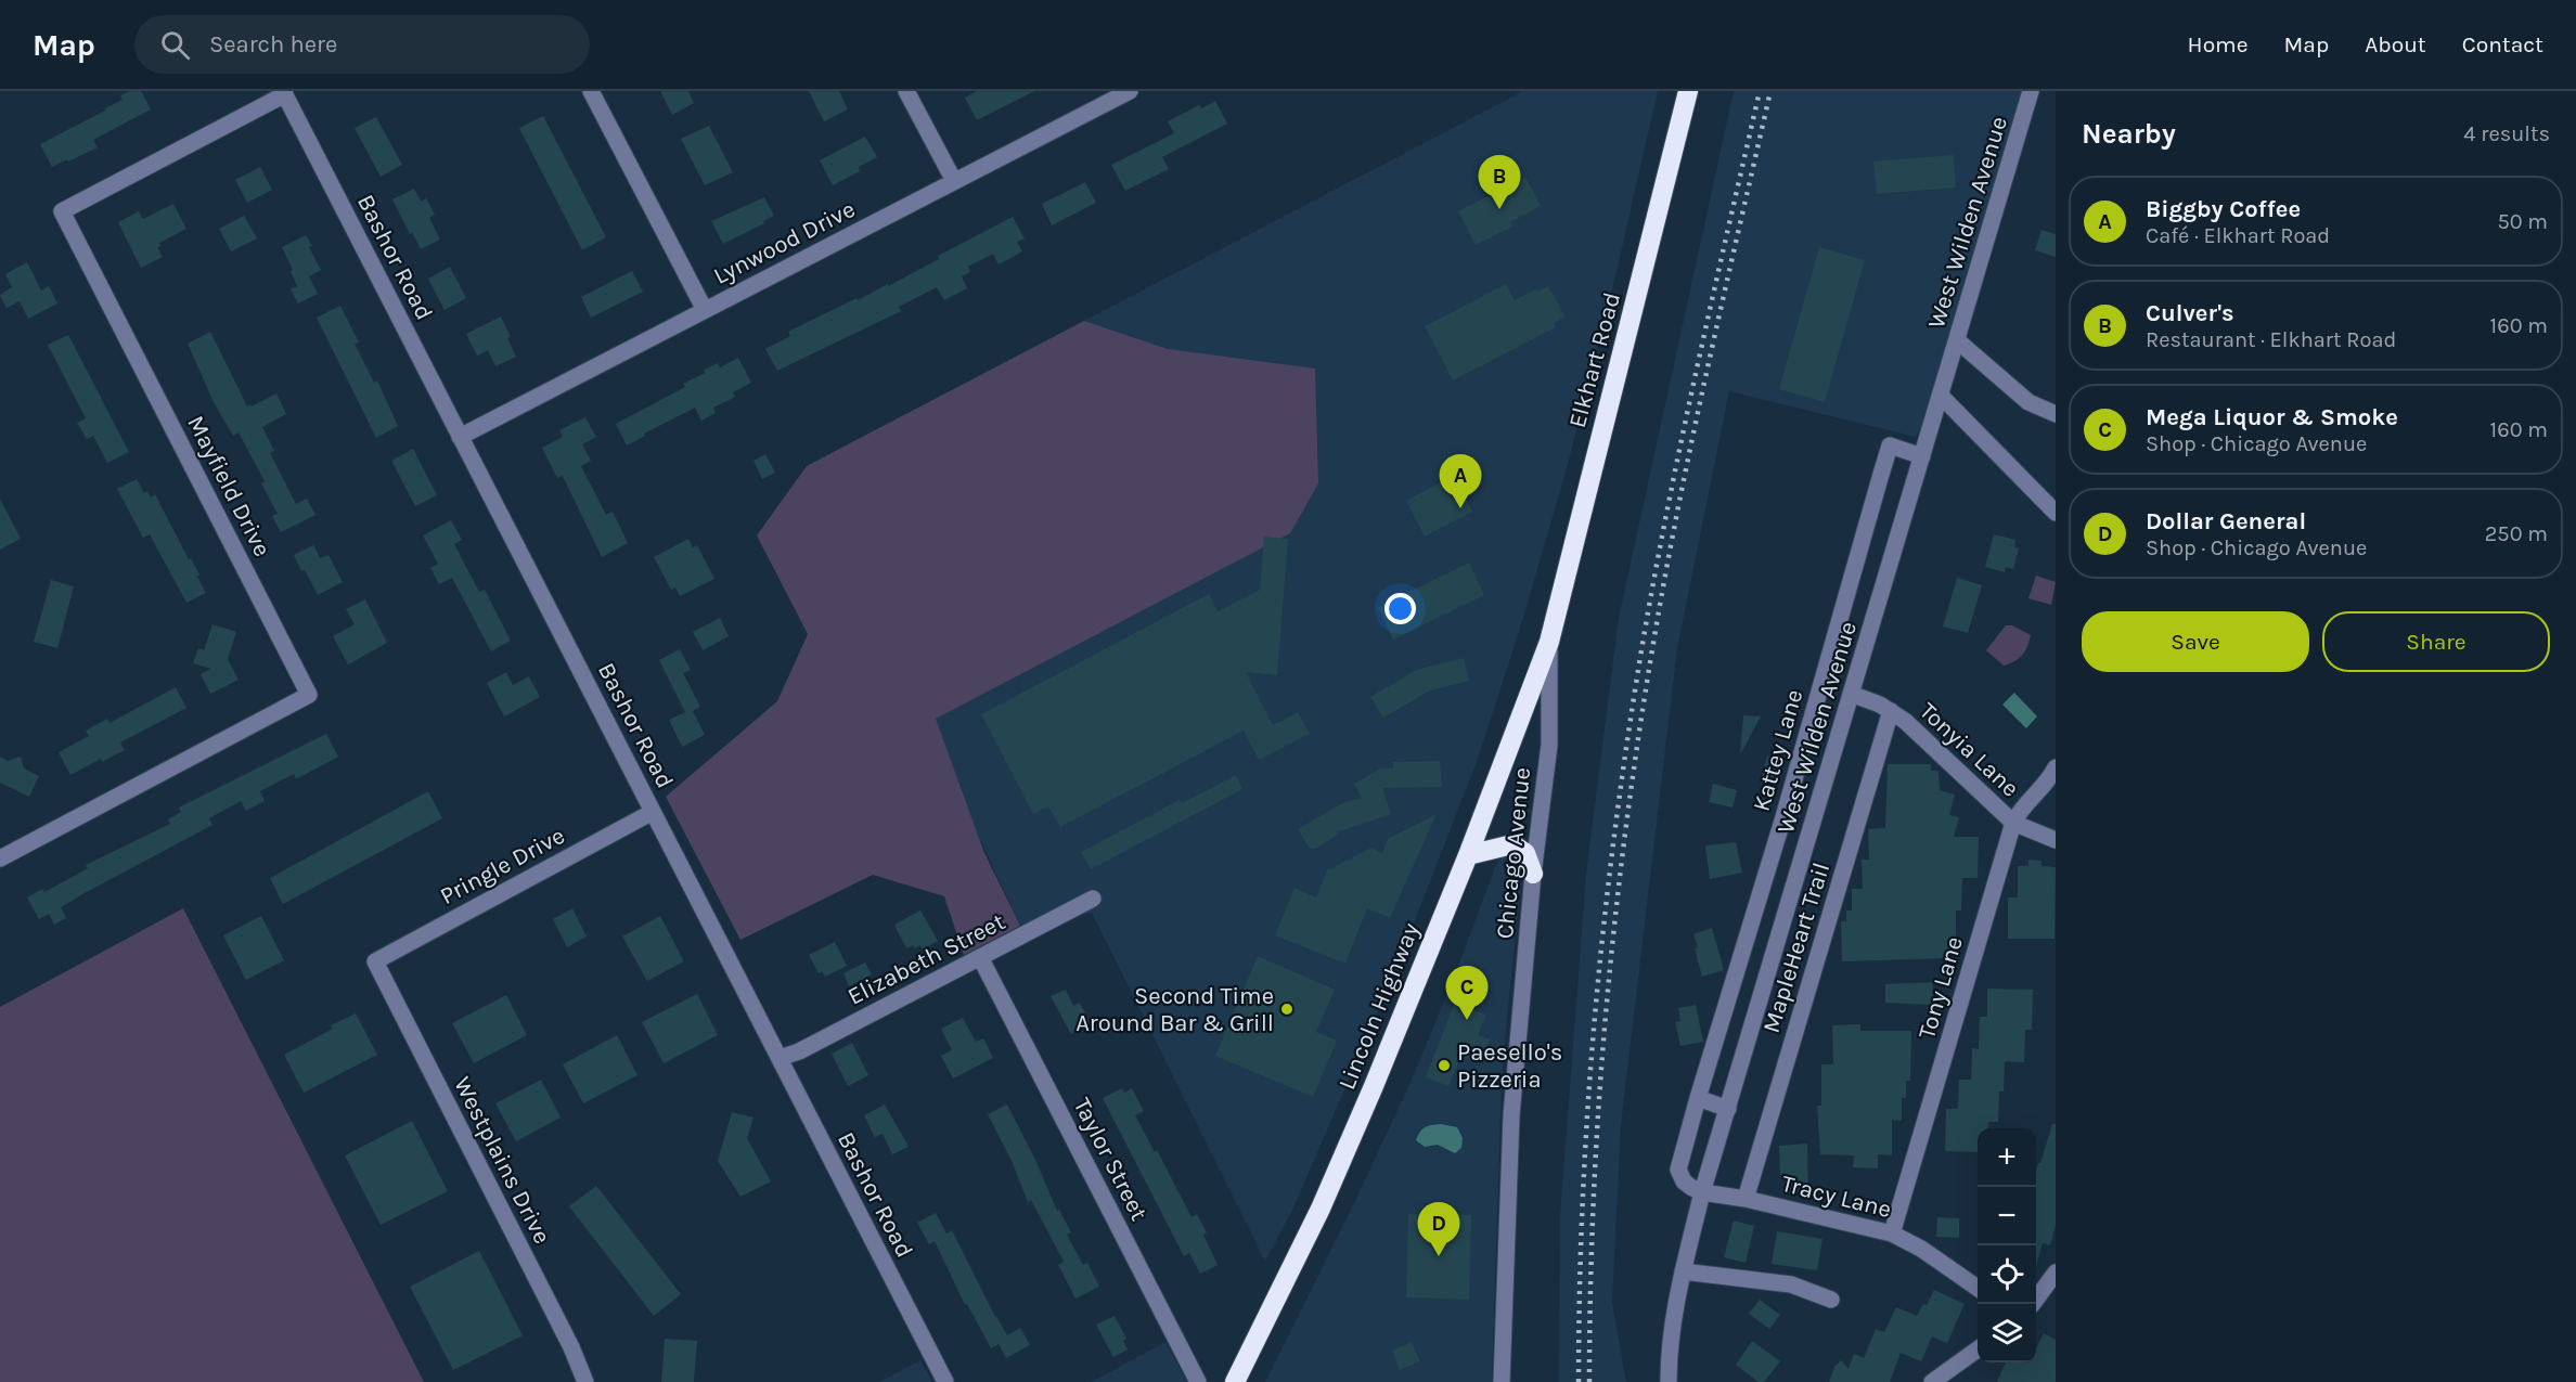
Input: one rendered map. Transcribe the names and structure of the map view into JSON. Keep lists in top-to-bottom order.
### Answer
{
  "streets": {
    "highway": ["Elkhart Road", "Lincoln Highway"],
    "street": [
      "West Wilden Avenue",
      "Lynwood Drive",
      "Bashor Road",
      "Mayfield Drive",
      "Tonyia Lane",
      "Kattey Lane",
      "Chicago Avenue",
      "Pringle Drive",
      "MapleHeart Trail",
      "Elizabeth Street",
      "Tony Lane",
      "Taylor Street",
      "Westplains Drive",
      "Tracy Lane"
    ]
  },
  "crossings": [
    ["West Wilden Avenue", "Tonyia Lane"],
    ["West Wilden Avenue", "Kattey Lane"],
    ["West Wilden Avenue", "Tracy Lane"],
    ["Lynwood Drive", "Bashor Road"],
    ["Bashor Road", "Mayfield Drive"],
    ["Bashor Road", "Pringle Drive"],
    ["Bashor Road", "Elizabeth Street"],
    ["Elkhart Road", "Chicago Avenue"],
    ["Elkhart Road", "Lincoln Highway"],
    ["Tonyia Lane", "MapleHeart Trail"],
    ["Tonyia Lane", "Tony Lane"],
    ["Kattey Lane", "Tracy Lane"],
    ["Chicago Avenue", "Lincoln Highway"],
    ["Pringle Drive", "Westplains Drive"],
    ["MapleHeart Trail", "Tracy Lane"],
    ["Elizabeth Street", "Taylor Street"],
    ["Tony Lane", "Tracy Lane"]
  ],
  "places": ["Second Time Around Bar & Grill", "Paesello's Pizzeria"],
  "page": {
    "header": "Map",
    "search": "Search here",
    "nav": [
      "Home",
      "Map",
      "About",
      "Contact"
    ],
    "heading": ["Nearby", "4 results"],
    "pins": [
      "B",
      "A",
      "C",
      "D"
    ],
    "list": [
      {
        "mark": "A",
        "name": "Biggby Coffee",
        "note": "Café · Elkhart Road",
        "value": "50 m"
      },
      {
        "mark": "B",
        "name": "Culver's",
        "note": "Restaurant · Elkhart Road",
        "value": "160 m"
      },
      {
        "mark": "C",
        "name": "Mega Liquor & Smoke",
        "note": "Shop · Chicago Avenue",
        "value": "160 m"
      },
      {
        "mark": "D",
        "name": "Dollar General",
        "note": "Shop · Chicago Avenue",
        "value": "250 m"
      }
    ],
    "buttons": ["Save", "Share"],
    "map_buttons": ["+", "−"]
  }
}
